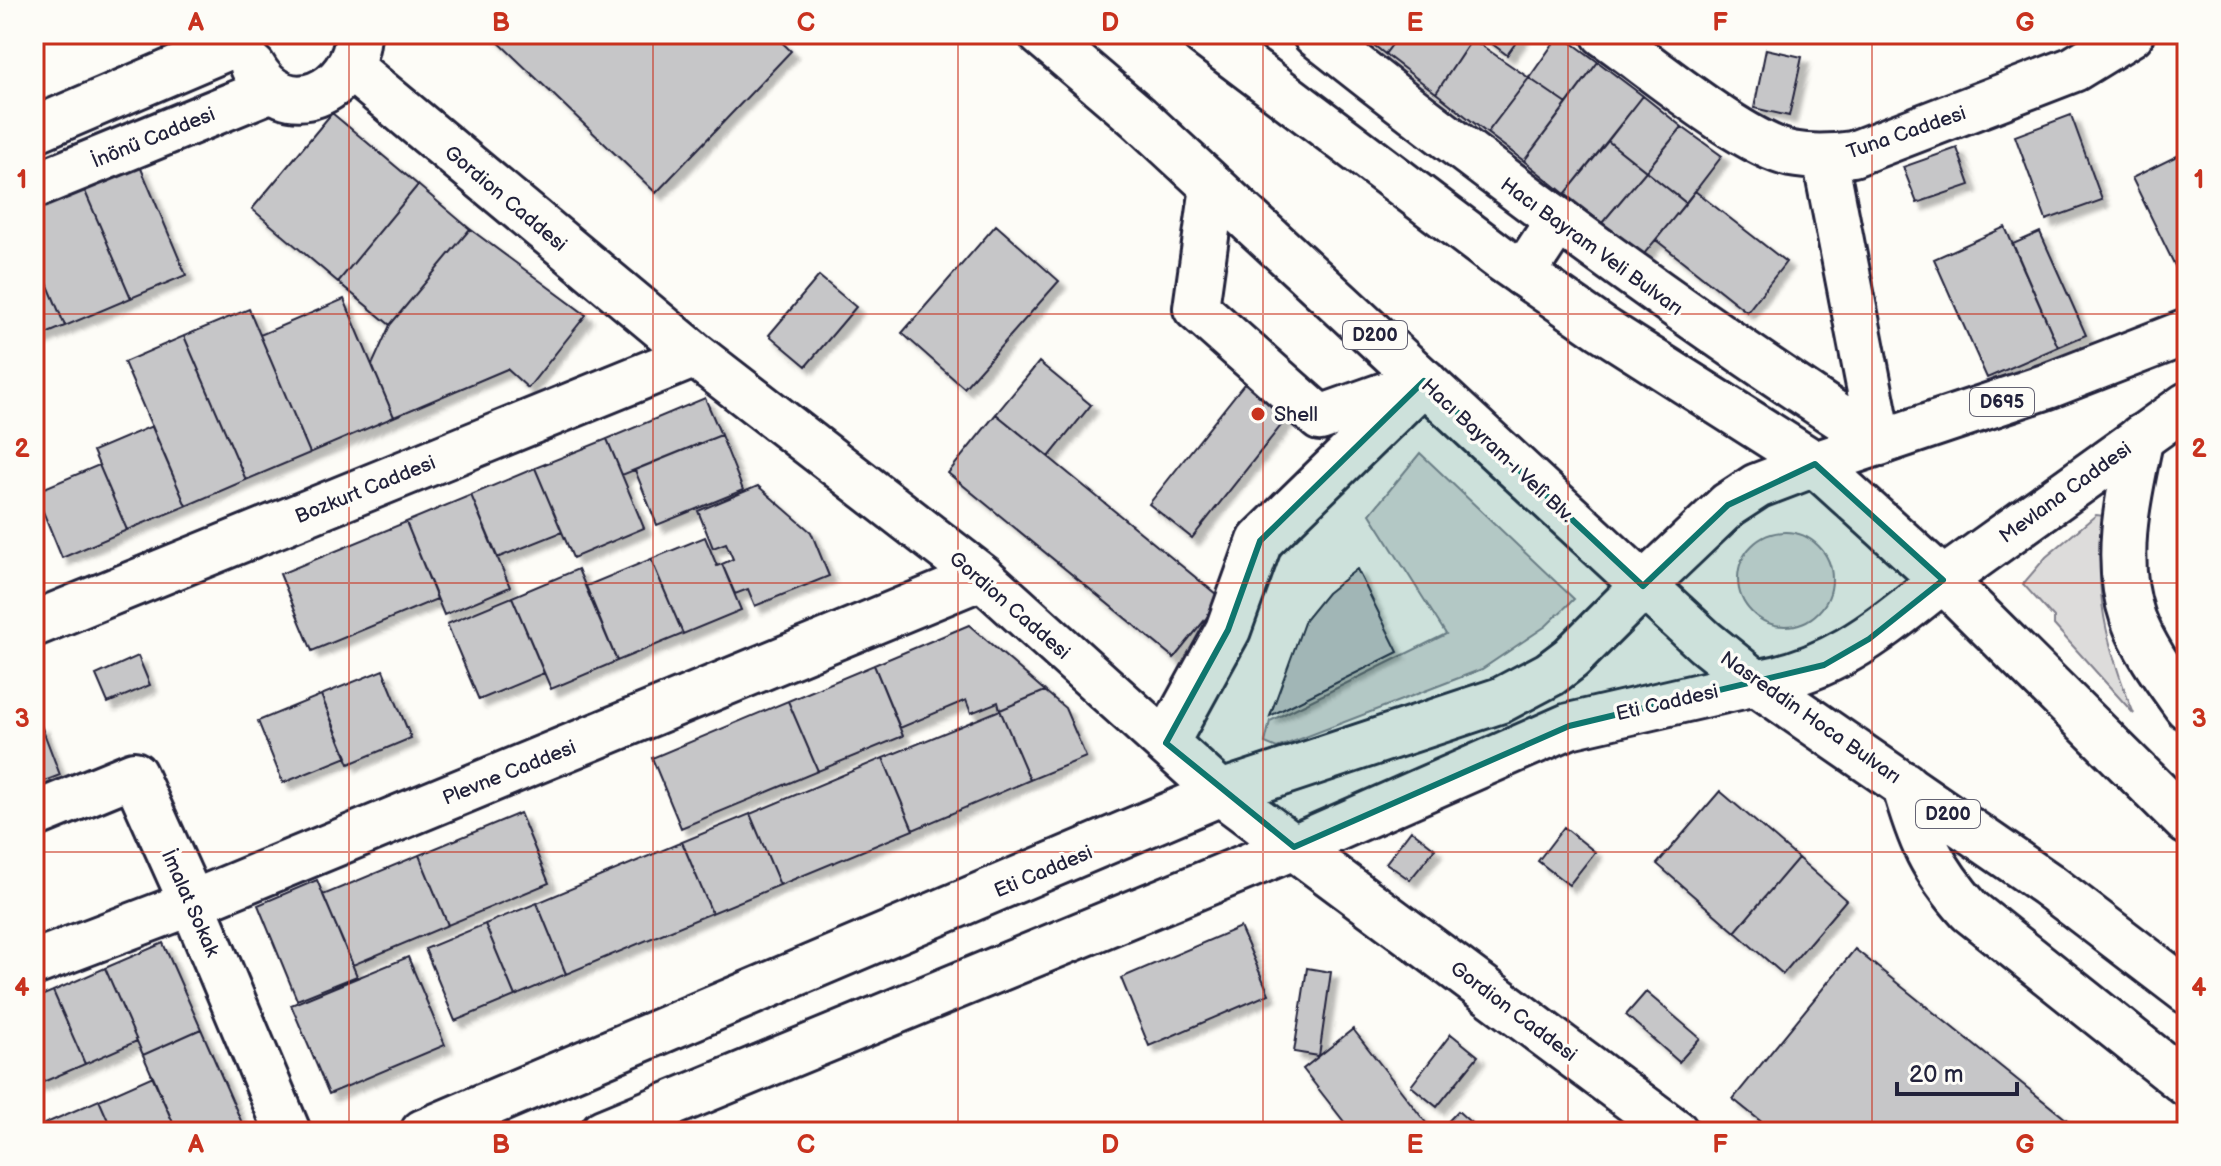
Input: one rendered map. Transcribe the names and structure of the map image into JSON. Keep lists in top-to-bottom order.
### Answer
{
  "streets": {
    "main road": [
      "Tuna Caddesi",
      "İnönü Caddesi",
      "Gordion Caddesi",
      "Hacı Bayram Veli Bulvarı",
      "D200",
      "D695",
      "Hacı Bayram-ı Velî Blv.",
      "Bozkurt Caddesi",
      "Mevlana Caddesi",
      "Eti Caddesi",
      "Nasreddin Hoca Bulvarı",
      "Plevne Caddesi",
      "İmalat Sokak"
    ]
  },
  "crossings": [
    ["Gordion Caddesi", "Bozkurt Caddesi"],
    ["Gordion Caddesi", "Eti Caddesi"],
    ["Gordion Caddesi", "Plevne Caddesi"],
    ["Hacı Bayram Veli Bulvarı", "D695"],
    ["D695", "Eti Caddesi"],
    ["Hacı Bayram-ı Velî Blv.", "Eti Caddesi"],
    ["Hacı Bayram-ı Velî Blv.", "Nasreddin Hoca Bulvarı"],
    ["Mevlana Caddesi", "Eti Caddesi"],
    ["Mevlana Caddesi", "Nasreddin Hoca Bulvarı"],
    ["Eti Caddesi", "Nasreddin Hoca Bulvarı"],
    ["Plevne Caddesi", "İmalat Sokak"]
  ],
  "places": ["Shell"],
  "scale_bar": "20 m",
  "grid": {
    "columns": [
      "A",
      "B",
      "C",
      "D",
      "E",
      "F",
      "G"
    ],
    "rows": [
      "1",
      "2",
      "3",
      "4"
    ]
  }
}
